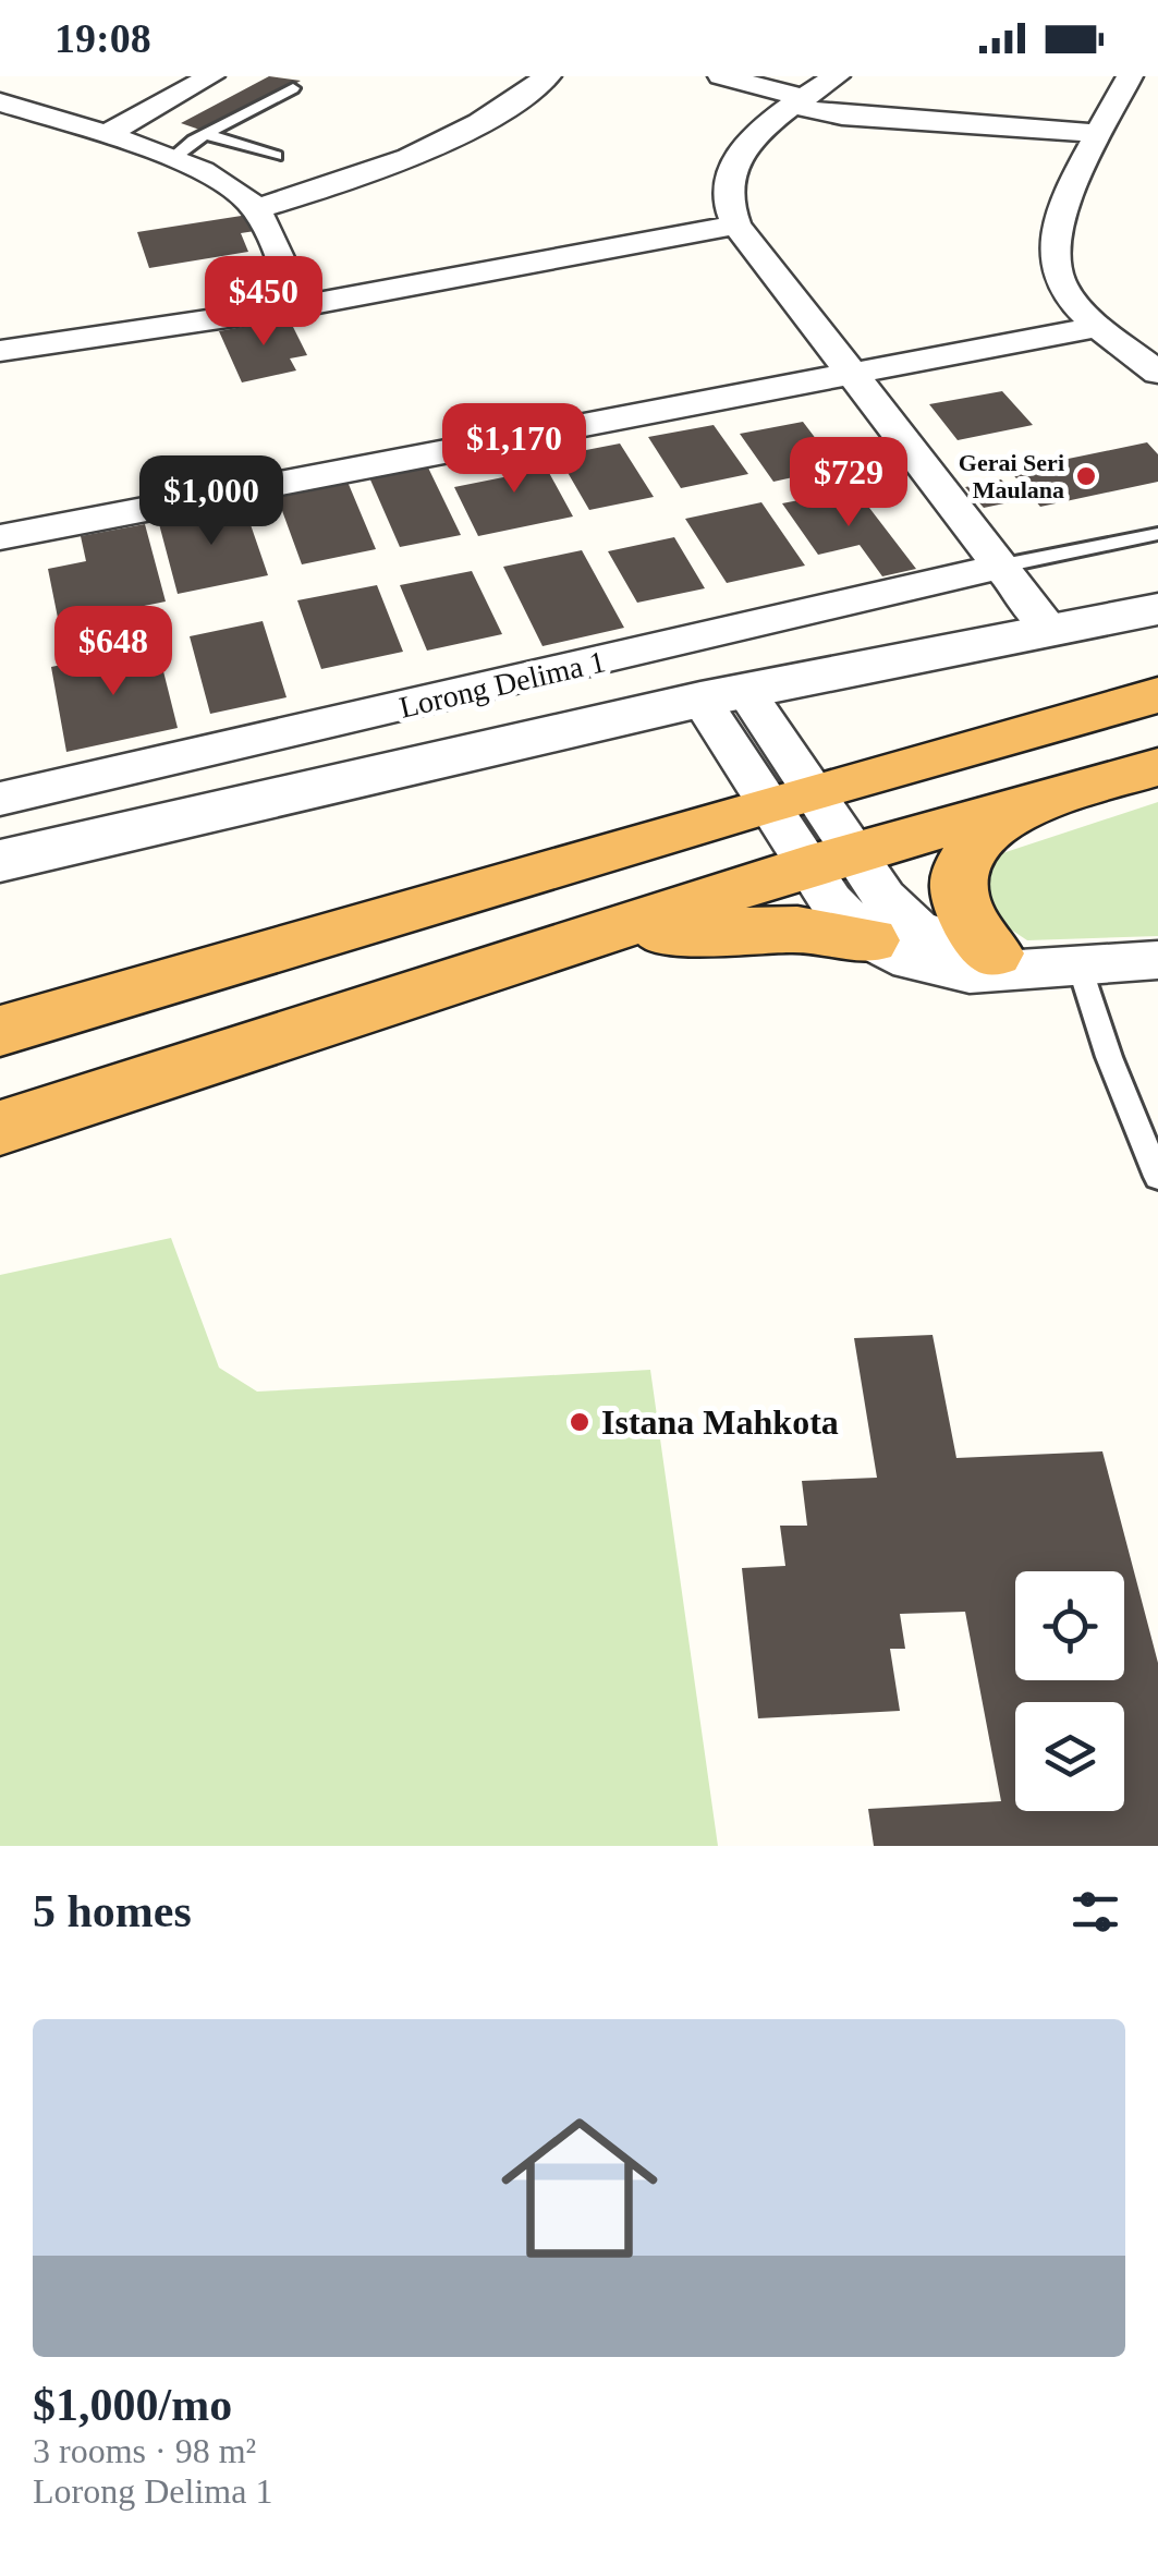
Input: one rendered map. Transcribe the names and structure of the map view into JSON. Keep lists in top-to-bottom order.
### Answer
{
  "streets": {
    "street": ["Lorong Delima 1"]
  },
  "places": ["Gerai Seri Maulana", "Istana Mahkota"],
  "page": {
    "status": "19:08",
    "price": [
      "$450",
      "$1,170",
      "$729",
      "$1,000",
      "$648"
    ],
    "heading": "5 homes",
    "list": [
      {
        "name": "$1,000/mo",
        "note": "3 rooms · 98 m² · Lorong Delima 1"
      }
    ]
  }
}
